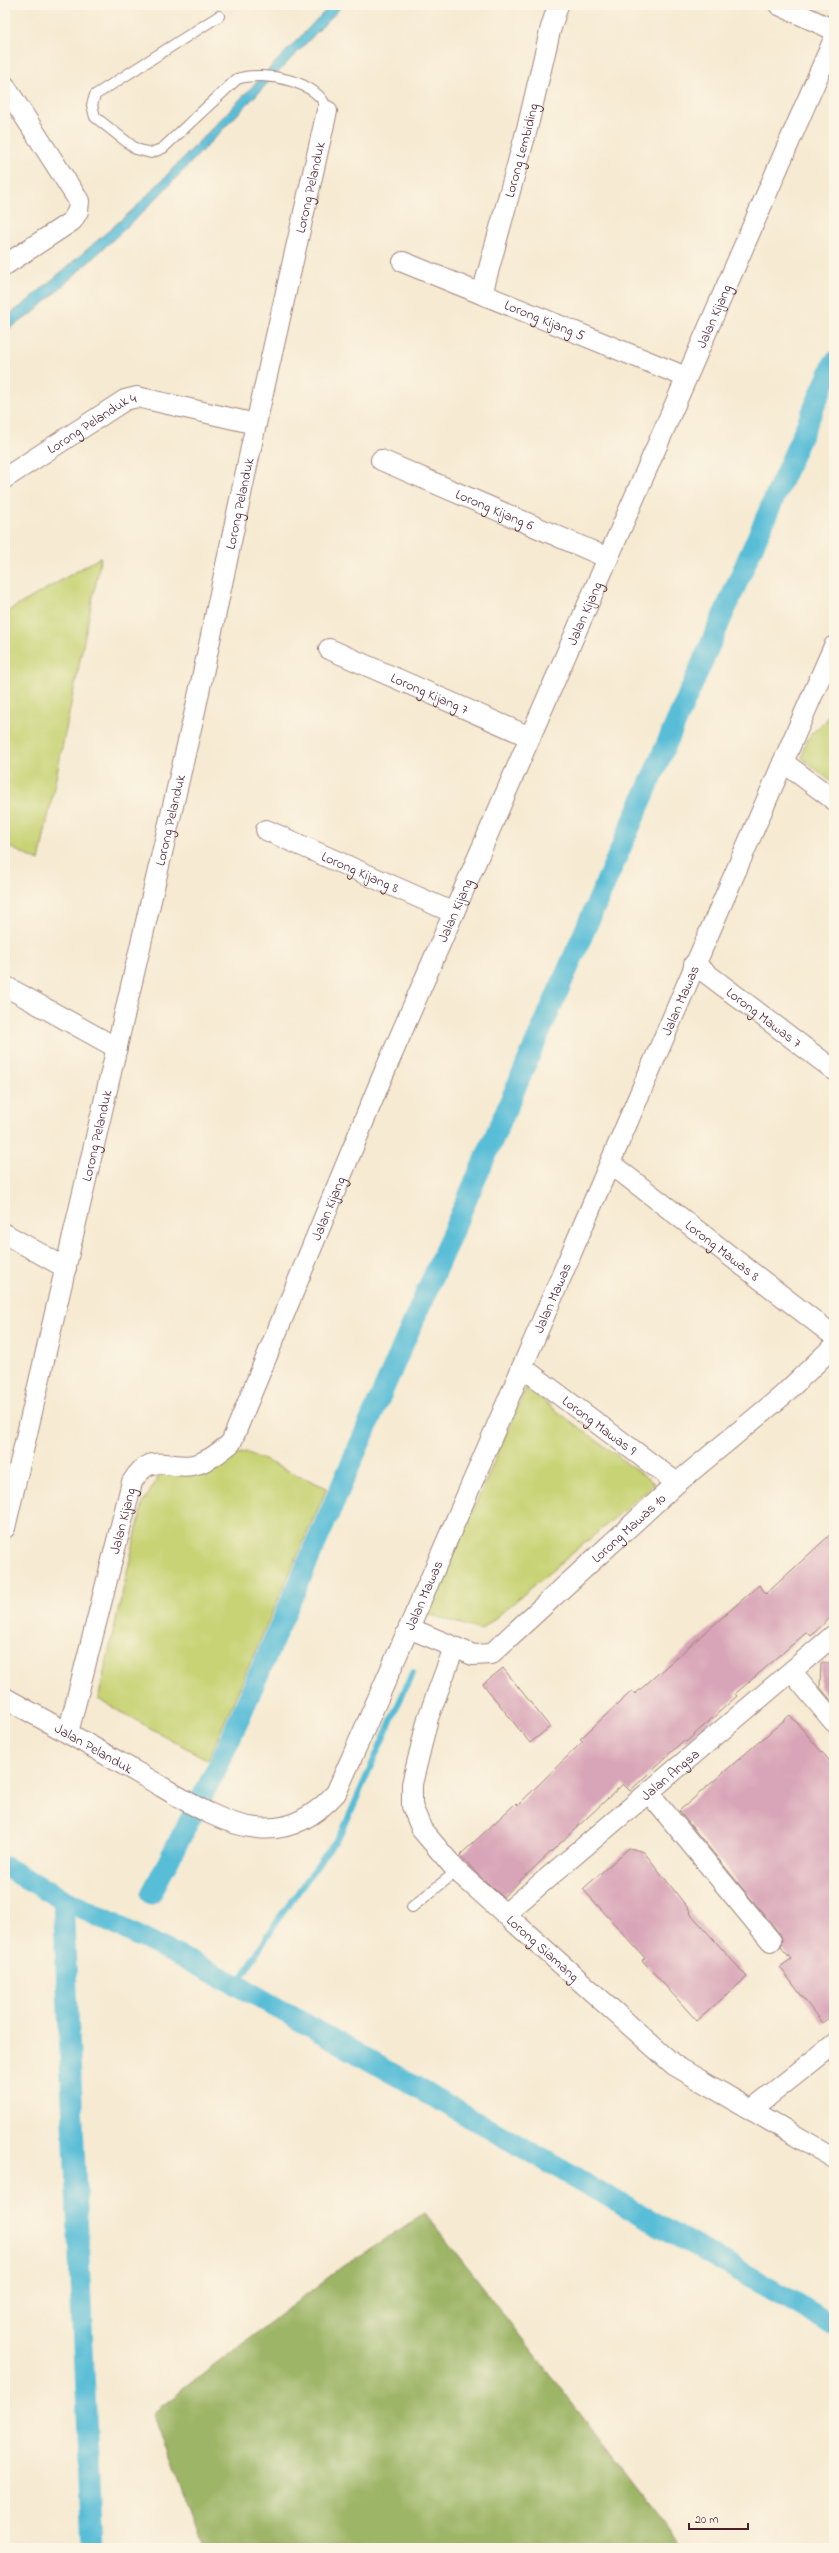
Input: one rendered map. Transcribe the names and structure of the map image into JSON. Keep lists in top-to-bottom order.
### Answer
{
  "streets": {
    "street": [
      "Lorong Lembiding",
      "Lorong Pelanduk",
      "Jalan Kijang",
      "Lorong Kijang 5",
      "Lorong Pelanduk 4",
      "Lorong Kijang 6",
      "Lorong Kijang 7",
      "Lorong Kijang 8",
      "Jalan Mawas",
      "Lorong Mawas 7",
      "Lorong Mawas 8",
      "Lorong Mawas 9",
      "Lorong Mawas 10",
      "Jalan Pelanduk",
      "Jalan Angsa",
      "Lorong Siamang"
    ]
  },
  "crossings": [
    ["Lorong Lembiding", "Lorong Kijang 5"],
    ["Lorong Pelanduk", "Lorong Pelanduk 4"],
    ["Jalan Kijang", "Lorong Kijang 5"],
    ["Jalan Kijang", "Lorong Kijang 6"],
    ["Jalan Kijang", "Lorong Kijang 7"],
    ["Jalan Kijang", "Lorong Kijang 8"],
    ["Jalan Kijang", "Jalan Pelanduk"],
    ["Jalan Mawas", "Lorong Mawas 7"],
    ["Jalan Mawas", "Lorong Mawas 8"],
    ["Jalan Mawas", "Lorong Mawas 9"],
    ["Jalan Mawas", "Lorong Mawas 10"],
    ["Jalan Mawas", "Jalan Pelanduk"],
    ["Lorong Mawas 9", "Lorong Mawas 10"],
    ["Lorong Mawas 10", "Lorong Siamang"],
    ["Jalan Angsa", "Lorong Siamang"]
  ],
  "scale_bar": "20 m"
}
